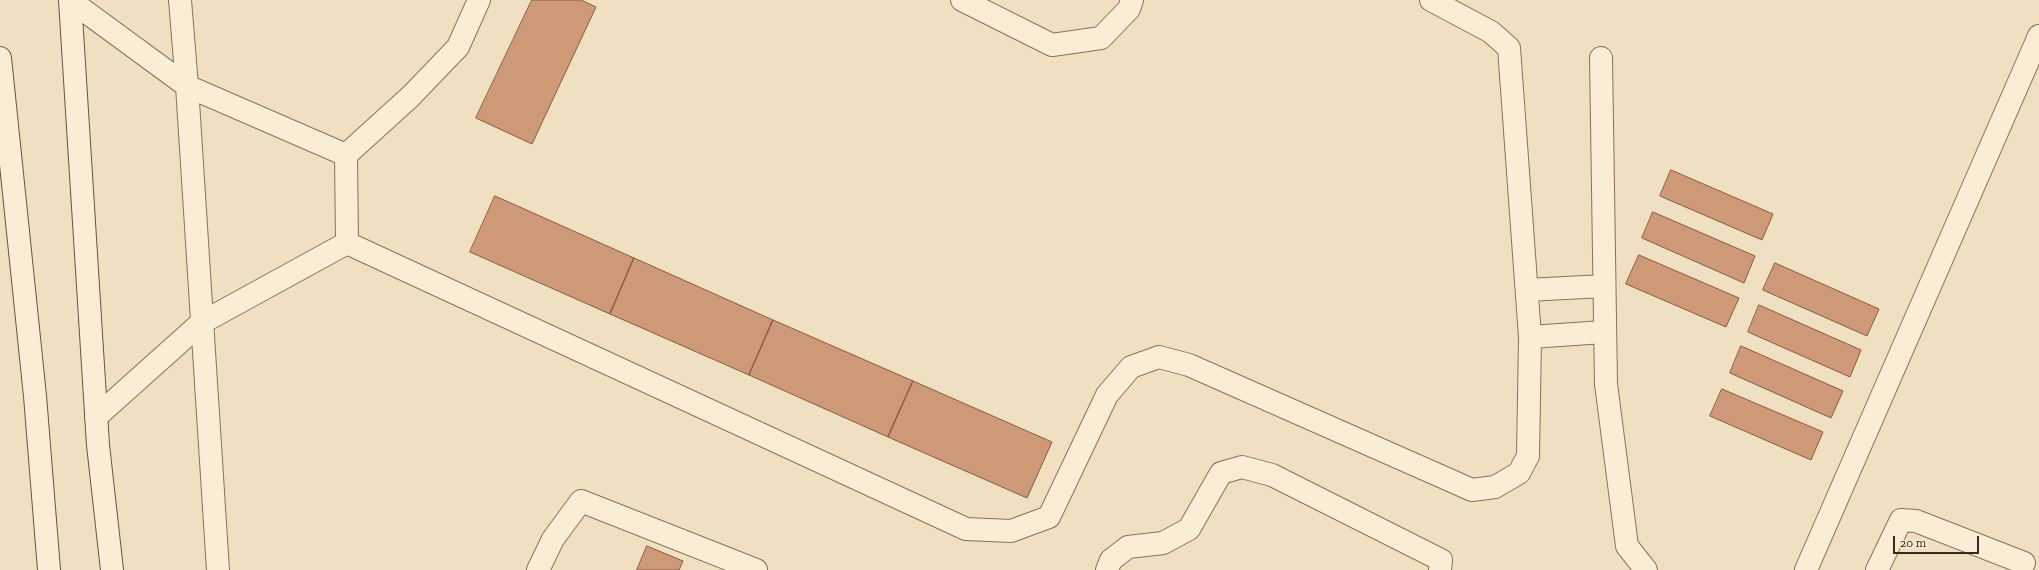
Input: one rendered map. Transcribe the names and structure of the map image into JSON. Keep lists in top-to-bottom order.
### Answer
{
  "scale_bar": "20 m"
}
